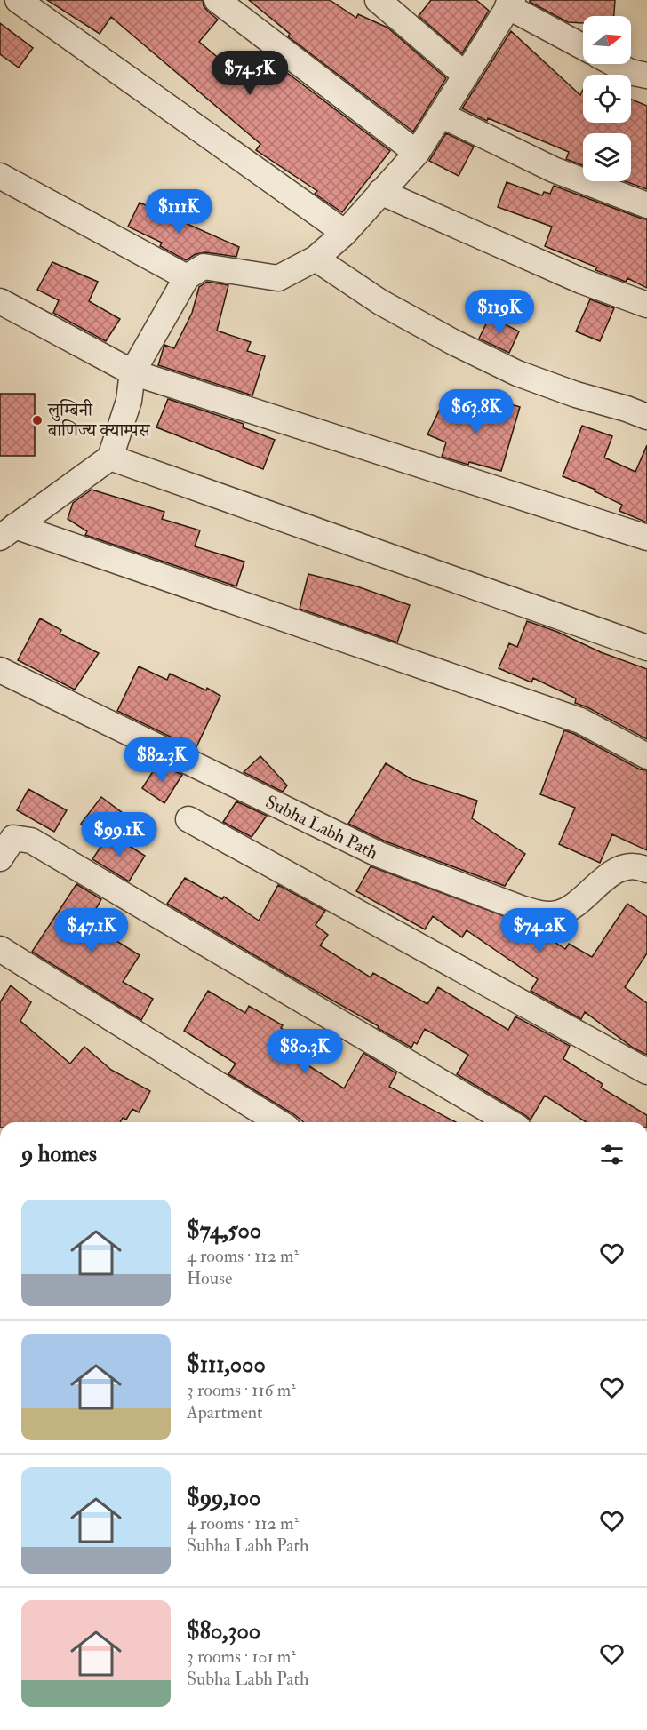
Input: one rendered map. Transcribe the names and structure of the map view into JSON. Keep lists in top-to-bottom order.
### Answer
{
  "streets": {
    "street": ["Subha Labh Path"]
  },
  "places": ["लुम्बिनी बाणिज्य क्याम्पस"],
  "north": "right",
  "page": {
    "price": [
      "$74.5K",
      "$111K",
      "$119K",
      "$63.8K",
      "$82.3K",
      "$99.1K",
      "$47.1K",
      "$74.2K",
      "$80.3K"
    ],
    "heading": "9 homes",
    "list": [
      {
        "name": "$74,500",
        "note": "4 rooms · 112 m² · House"
      },
      {
        "name": "$111,000",
        "note": "3 rooms · 116 m² · Apartment"
      },
      {
        "name": "$99,100",
        "note": "4 rooms · 112 m² · Subha Labh Path"
      },
      {
        "name": "$80,300",
        "note": "3 rooms · 101 m² · Subha Labh Path"
      }
    ]
  }
}
